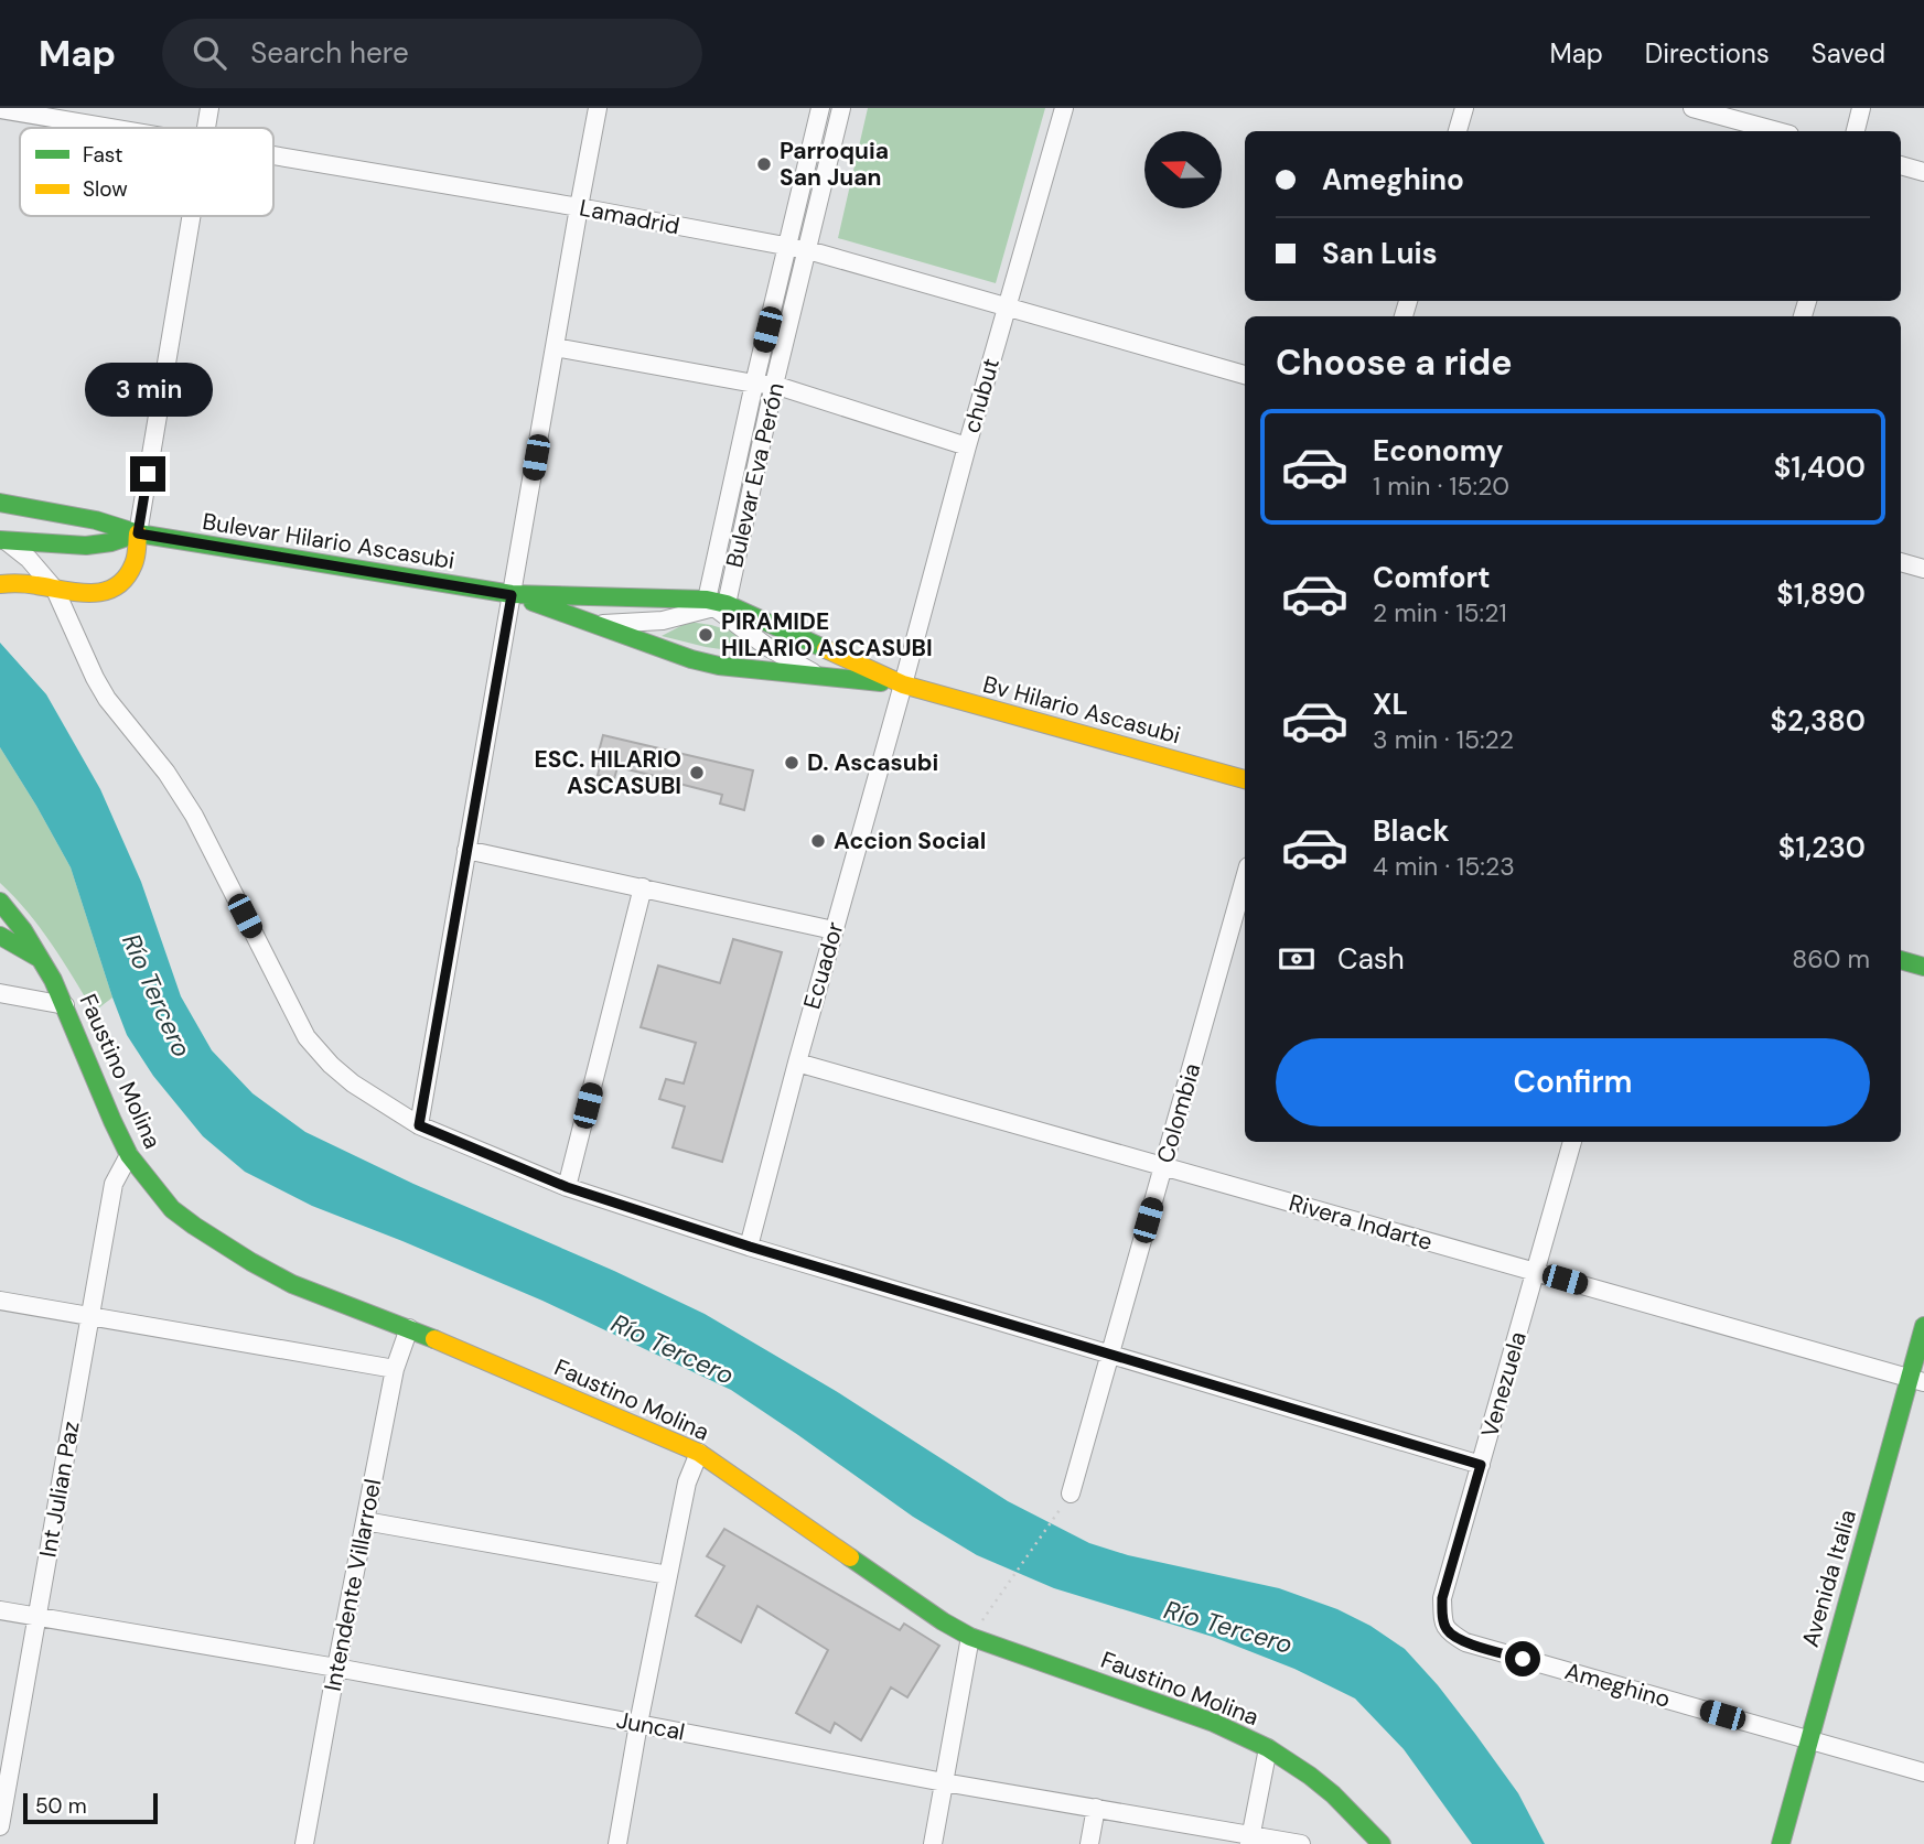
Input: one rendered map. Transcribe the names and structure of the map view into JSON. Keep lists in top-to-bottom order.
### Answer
{
  "streets": {
    "street": [
      "Lamadrid",
      "chubut",
      "Bulevar Eva Perón",
      "Bulevar Hilario Ascasubi",
      "Bv Hilario Ascasubi",
      "Ecuador",
      "Faustino Molina",
      "Colombia",
      "Rivera Indarte",
      "Venezuela",
      "Int Julian Paz",
      "Avenida Italia",
      "Intendente Villarroel",
      "Ameghino",
      "Juncal"
    ]
  },
  "crossings": [
    ["Lamadrid", "chubut"],
    ["Lamadrid", "Bulevar Eva Perón"],
    ["chubut", "Bulevar Hilario Ascasubi"],
    ["chubut", "Bv Hilario Ascasubi"],
    ["chubut", "Ecuador"],
    ["Bulevar Eva Perón", "Bulevar Hilario Ascasubi"],
    ["Bulevar Hilario Ascasubi", "Bv Hilario Ascasubi"],
    ["Bulevar Hilario Ascasubi", "Ecuador"],
    ["Bv Hilario Ascasubi", "Ecuador"],
    ["Ecuador", "Rivera Indarte"],
    ["Faustino Molina", "Int Julian Paz"],
    ["Faustino Molina", "Intendente Villarroel"],
    ["Colombia", "Rivera Indarte"],
    ["Rivera Indarte", "Venezuela"],
    ["Rivera Indarte", "Avenida Italia"],
    ["Venezuela", "Ameghino"],
    ["Int Julian Paz", "Juncal"],
    ["Avenida Italia", "Ameghino"],
    ["Intendente Villarroel", "Juncal"]
  ],
  "water": ["Río Tercero"],
  "places": [
    "Parroquia San Juan",
    "PIRAMIDE HILARIO ASCASUBI",
    "D. Ascasubi",
    "ESC. HILARIO ASCASUBI",
    "Accion Social"
  ],
  "legend": ["Fast", "Slow"],
  "scale_bar": "50 m",
  "north": "left",
  "page": {
    "header": "Map",
    "search": "Search here",
    "nav": ["Map", "Directions", "Saved"],
    "banner": ["Ameghino", "San Luis"],
    "heading": "Choose a ride",
    "bubble": "3 min",
    "list": [
      {
        "name": "Economy",
        "note": "1 min · 15:20",
        "value": "$1,400"
      },
      {
        "name": "Comfort",
        "note": "2 min · 15:21",
        "value": "$1,890"
      },
      {
        "name": "XL",
        "note": "3 min · 15:22",
        "value": "$2,380"
      },
      {
        "name": "Black",
        "note": "4 min · 15:23",
        "value": "$1,230"
      }
    ],
    "pay": ["Cash", "860 m"],
    "buttons": "Confirm",
    "scale": "50 m"
  }
}
